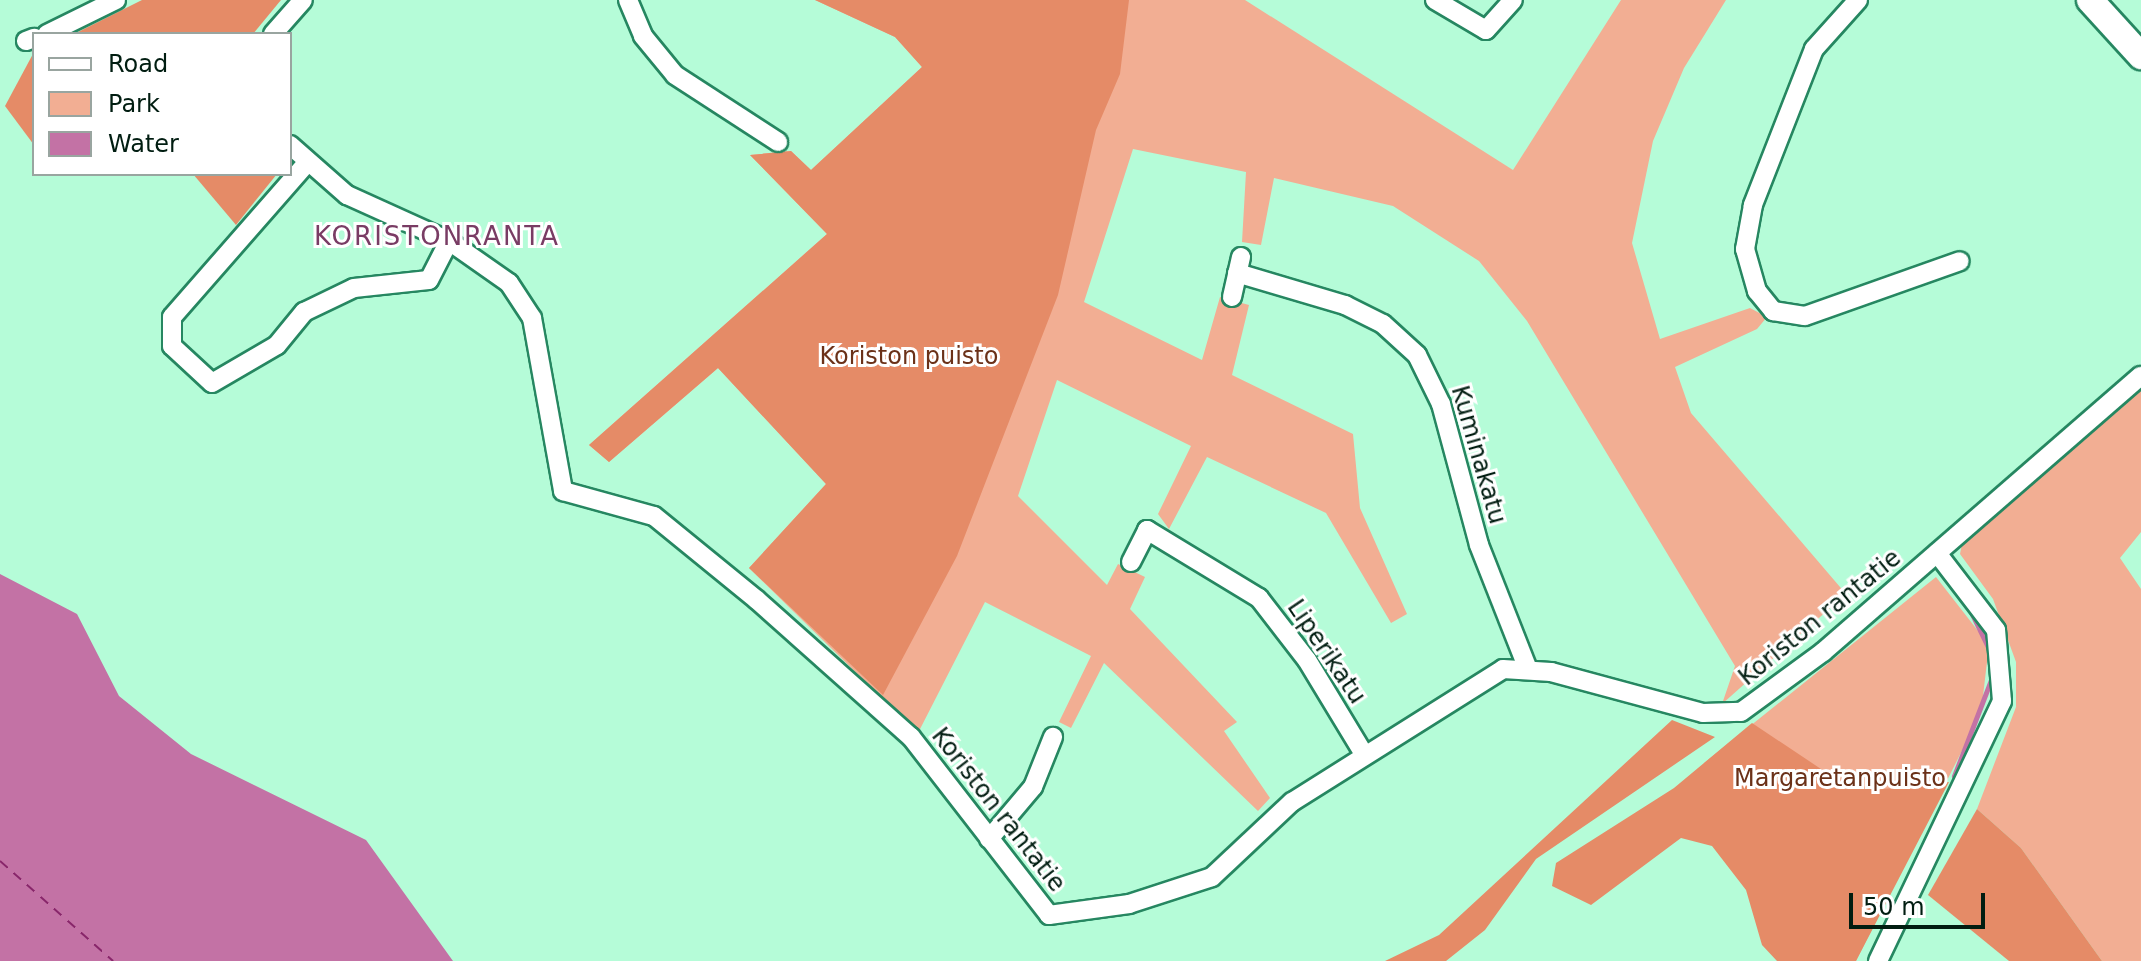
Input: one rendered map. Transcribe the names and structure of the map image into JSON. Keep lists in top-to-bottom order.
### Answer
{
  "streets": {
    "street": ["Kuminakatu", "Koriston rantatie", "Liperikatu"]
  },
  "crossings": [
    ["Kuminakatu", "Koriston rantatie"],
    ["Koriston rantatie", "Liperikatu"]
  ],
  "districts": ["KORISTONRANTA"],
  "parks": ["Koriston puisto", "Margaretanpuisto"],
  "legend": ["Road", "Park", "Water"],
  "scale_bar": "50 m"
}
